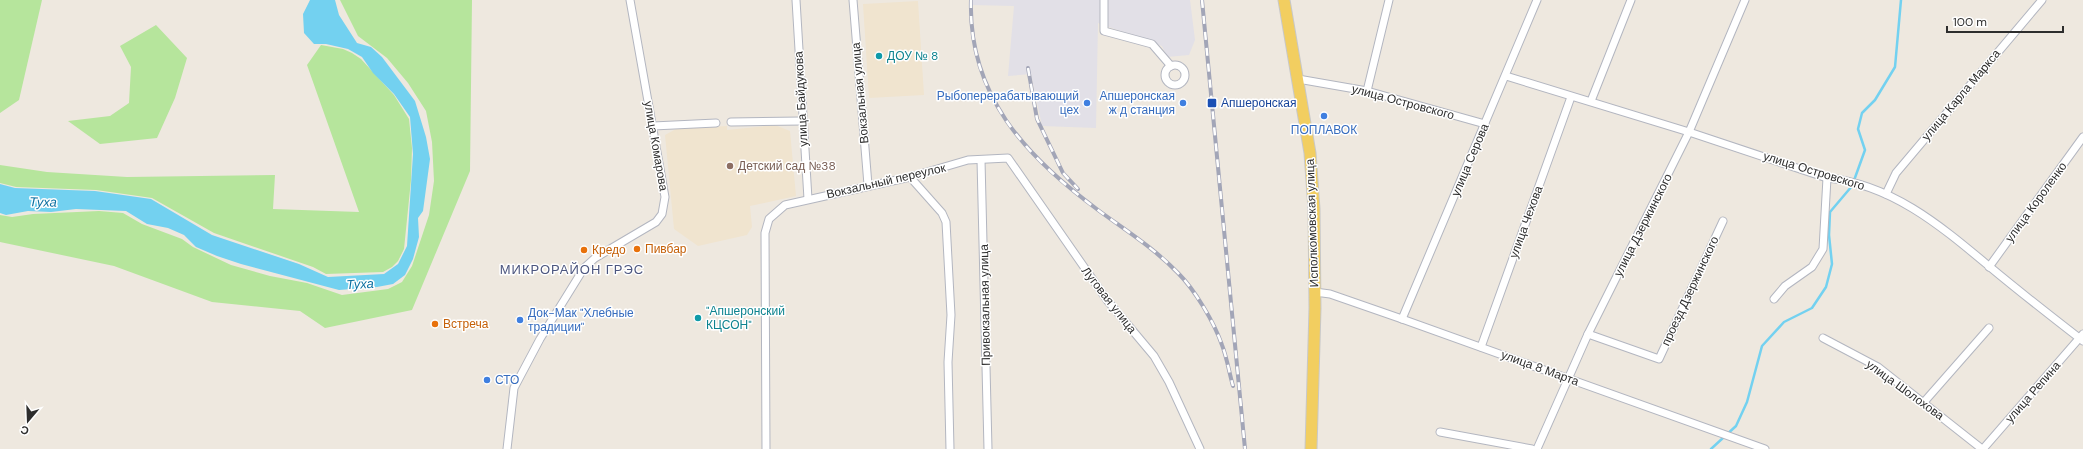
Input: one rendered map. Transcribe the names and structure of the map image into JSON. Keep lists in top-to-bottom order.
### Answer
{
  "streets": {
    "main road": ["Исполкомовская улица"],
    "street": [
      "Вокзальная улица",
      "улица Карла Маркса",
      "улица Байдукова",
      "улица Островского",
      "улица Комарова",
      "улица Серова",
      "Вокзальный переулок",
      "улица Короленко",
      "улица Чехова",
      "улица Дзержинского",
      "проезд Дзержинского",
      "Луговая улица",
      "Привокзальная улица",
      "улица 8 Марта",
      "улица Шолохова",
      "улица Репина"
    ]
  },
  "crossings": [
    ["Вокзальная улица", "Вокзальный переулок"],
    ["улица Карла Маркса", "улица Островского"],
    ["улица Байдукова", "Вокзальный переулок"],
    ["улица Островского", "улица Серова"],
    ["улица Островского", "улица Короленко"],
    ["улица Островского", "улица Чехова"],
    ["улица Островского", "Исполкомовская улица"],
    ["улица Островского", "улица Дзержинского"],
    ["улица Островского", "улица Репина"],
    ["улица Серова", "улица 8 Марта"],
    ["Вокзальный переулок", "Луговая улица"],
    ["Вокзальный переулок", "Привокзальная улица"],
    ["улица Чехова", "улица 8 Марта"],
    ["Исполкомовская улица", "улица 8 Марта"],
    ["улица Дзержинского", "проезд Дзержинского"],
    ["улица Дзержинского", "улица 8 Марта"],
    ["улица Шолохова", "улица Репина"]
  ],
  "districts": ["МИКРОРАЙОН ГРЭС"],
  "water": ["Туха"],
  "places": {
    "other": [
      "ДОУ № 8",
      "Рыбоперерабатывающий цех",
      "Апшеронская ж д станция",
      "ПОПЛАВОК",
      "Детский сад №38",
      "Пивбар",
      "Кредо",
      "\"Апшеронский КЦСОН\"",
      "Док-Мак \"Хлебные традиции\"",
      "Встреча",
      "СТО"
    ],
    "transit": ["Апшеронская"]
  },
  "scale_bar": "100 m",
  "north": "bottom"
}
